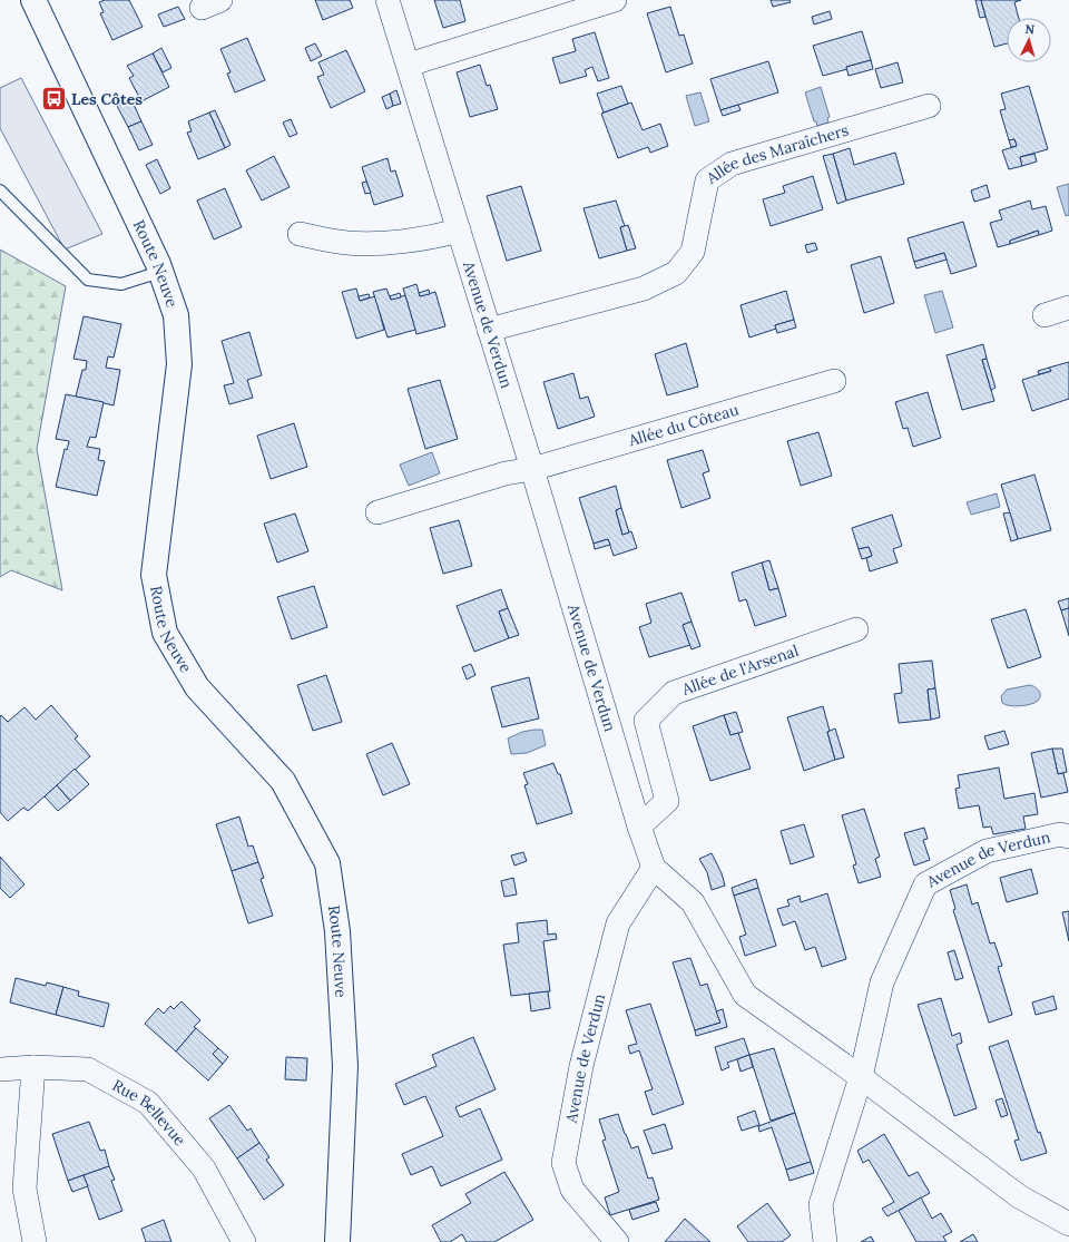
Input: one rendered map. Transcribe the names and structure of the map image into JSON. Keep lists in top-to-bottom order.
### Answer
{
  "streets": {
    "street": [
      "Allée des Maraîchers",
      "Route Neuve",
      "Avenue de Verdun",
      "Allée du Côteau",
      "Allée de l'Arsenal",
      "Rue Bellevue"
    ]
  },
  "crossings": [
    ["Allée des Maraîchers", "Avenue de Verdun"],
    ["Avenue de Verdun", "Allée du Côteau"],
    ["Avenue de Verdun", "Allée de l'Arsenal"]
  ],
  "places": {
    "bus stop": ["Les Côtes"]
  },
  "north": "top"
}
